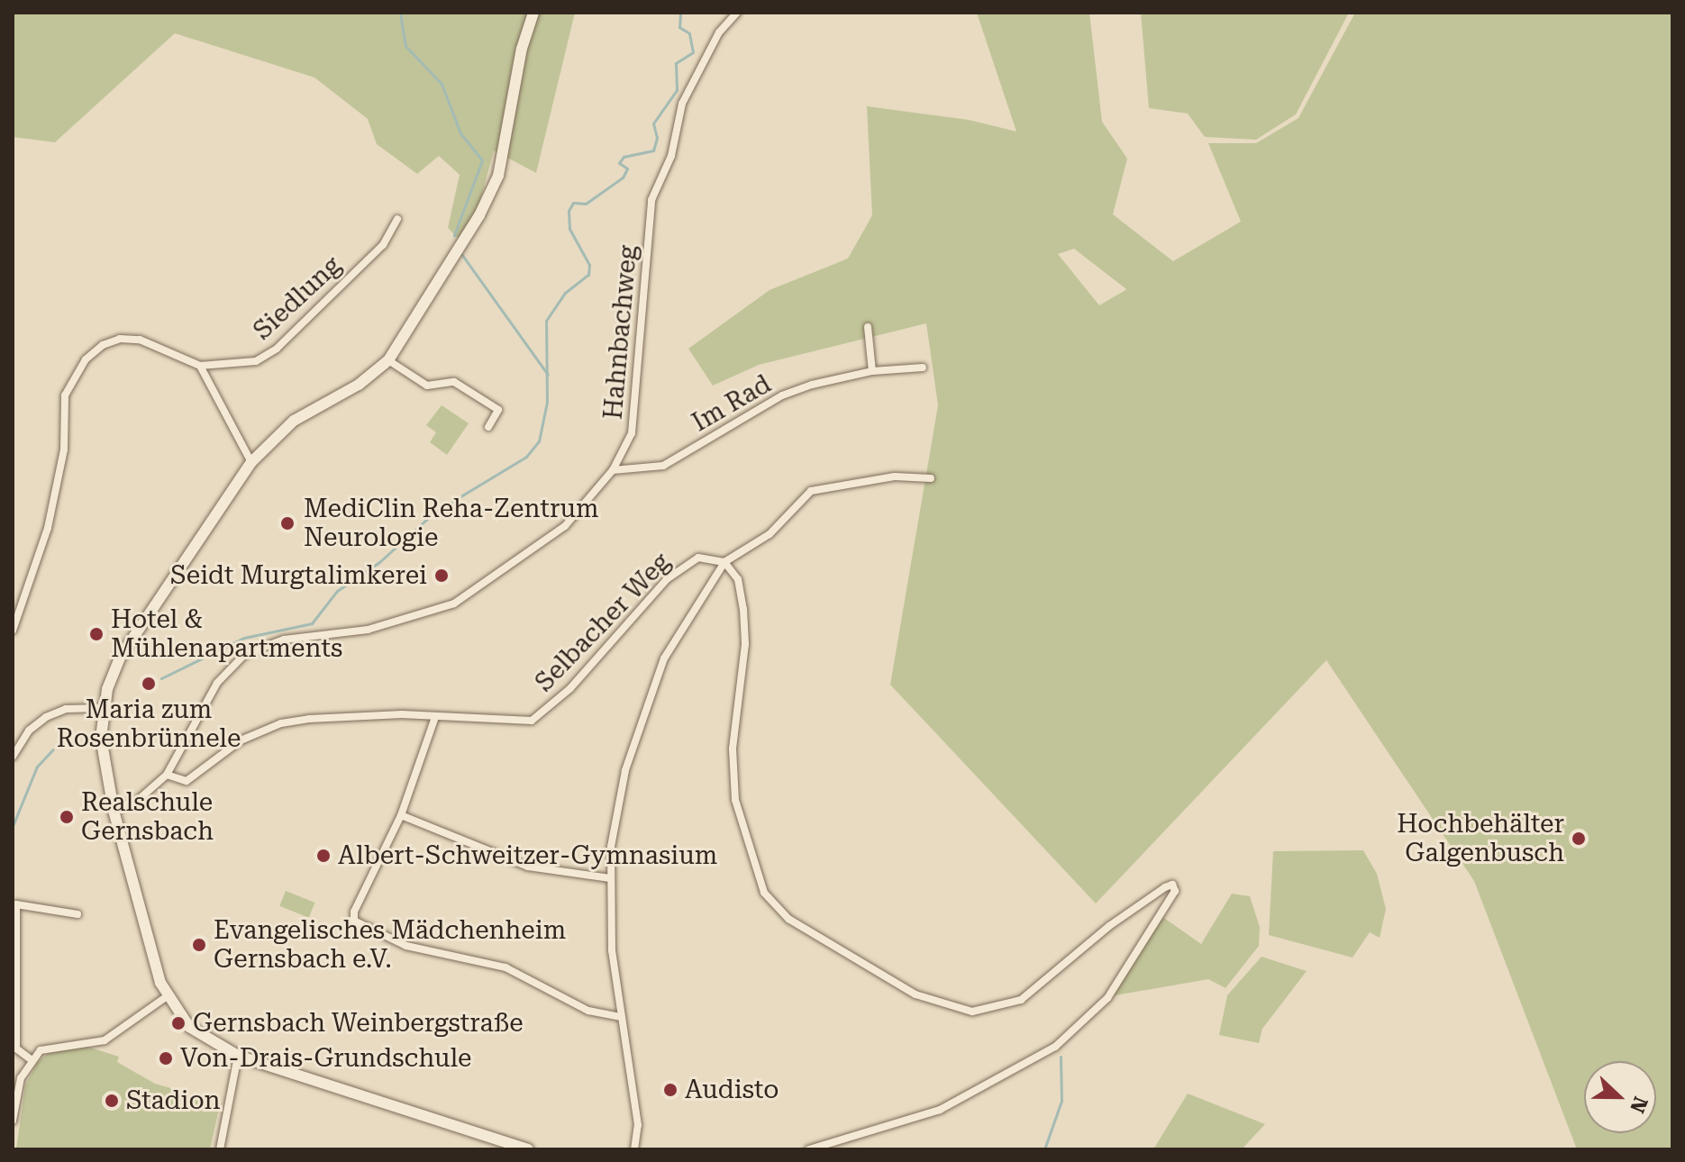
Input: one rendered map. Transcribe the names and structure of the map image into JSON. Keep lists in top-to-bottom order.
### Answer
{
  "streets": {
    "street": [
      "Siedlung",
      "Hahnbachweg",
      "Im Rad",
      "Selbacher Weg"
    ]
  },
  "crossings": [
    ["Hahnbachweg", "Im Rad"],
    ["Hahnbachweg", "Selbacher Weg"]
  ],
  "places": [
    "MediClin Reha-Zentrum Neurologie",
    "Seidt Murgtalimkerei",
    "Hotel & Mühlenapartments",
    "Maria zum Rosenbrünnele",
    "Realschule Gernsbach",
    "Hochbehälter Galgenbusch",
    "Albert-Schweitzer-Gymnasium",
    "Evangelisches Mädchenheim Gernsbach e.V.",
    "Gernsbach Weinbergstraße",
    "Von-Drais-Grundschule",
    "Audisto",
    "Stadion"
  ],
  "north": "right"
}
